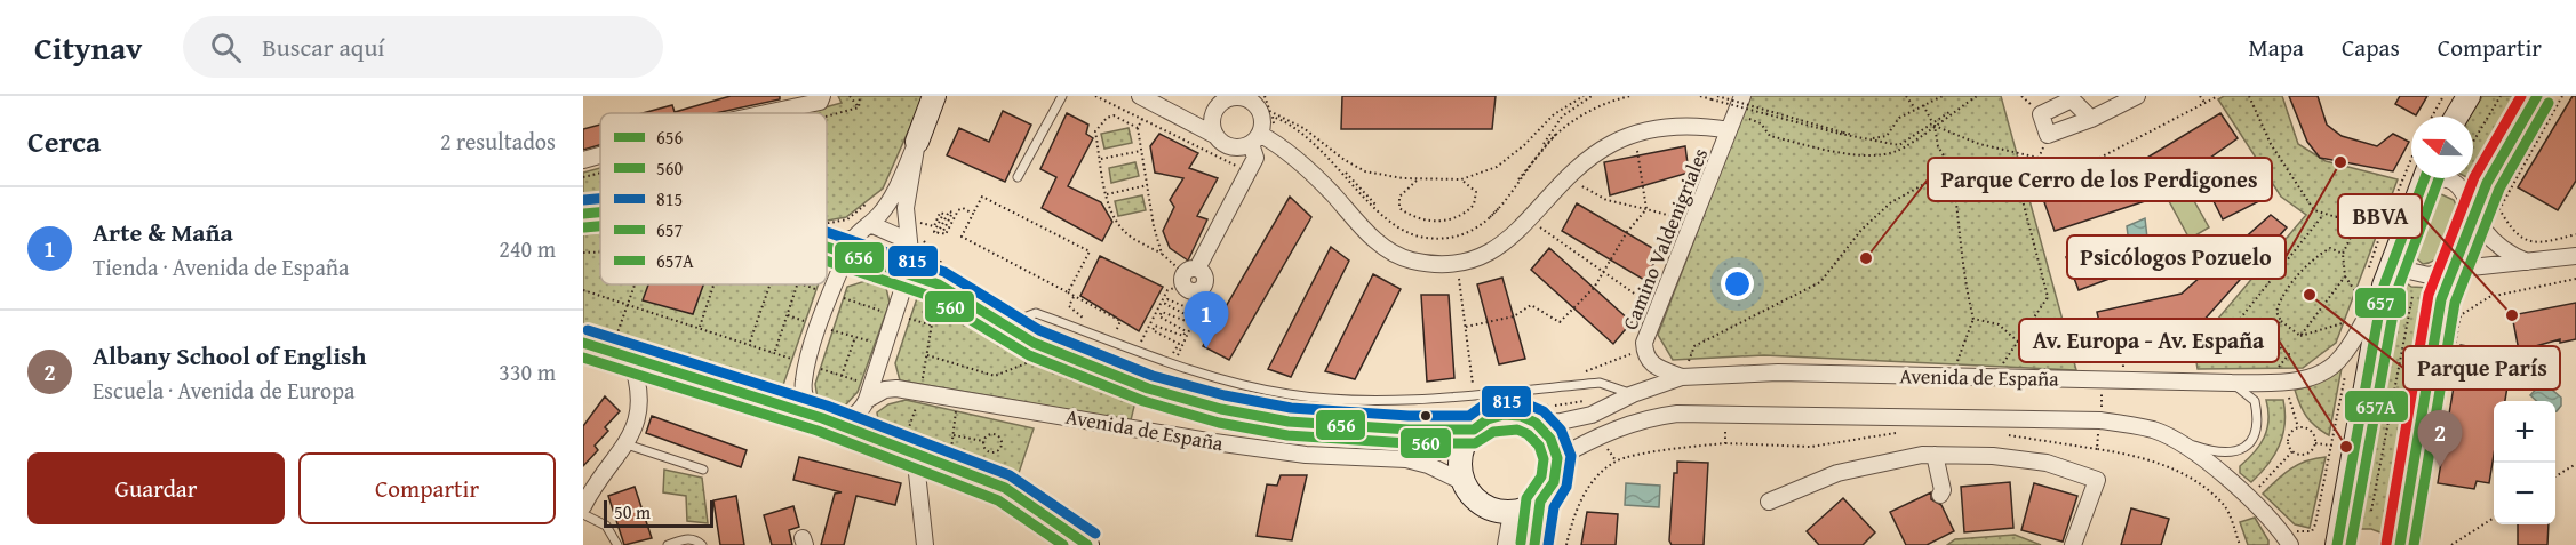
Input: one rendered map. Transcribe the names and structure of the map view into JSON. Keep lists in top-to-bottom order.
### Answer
{
  "streets": {
    "main road": ["Avenida de España"],
    "street": ["Camino Valdenigriales"]
  },
  "crossings": [
    ["Camino Valdenigriales", "Avenida de España"]
  ],
  "places": [
    "Psicólogos Pozuelo",
    "Parque Cerro de los Perdigones",
    "Parque París",
    "BBVA",
    "Av. Europa - Av. España"
  ],
  "lines": [
    "transit line 657",
    "transit line 657A",
    "transit line 815",
    "transit line 656",
    "transit line 560"
  ],
  "legend": [
    "656",
    "560",
    "815",
    "657",
    "657A"
  ],
  "scale_bar": "50 m",
  "north": "left",
  "page": {
    "header": "Citynav",
    "search": "Buscar aquí",
    "nav": ["Mapa", "Capas", "Compartir"],
    "heading": ["Cerca", "2 resultados"],
    "list": [
      {
        "mark": "1",
        "name": "Arte & Maña",
        "note": "Tienda · Avenida de España",
        "value": "240 m"
      },
      {
        "mark": "2",
        "name": "Albany School of English",
        "note": "Escuela · Avenida de Europa",
        "value": "330 m"
      }
    ],
    "pins": ["1", "2"],
    "map_buttons": ["+", "−"],
    "buttons": ["Guardar", "Compartir"],
    "scale": "50 m"
  }
}
